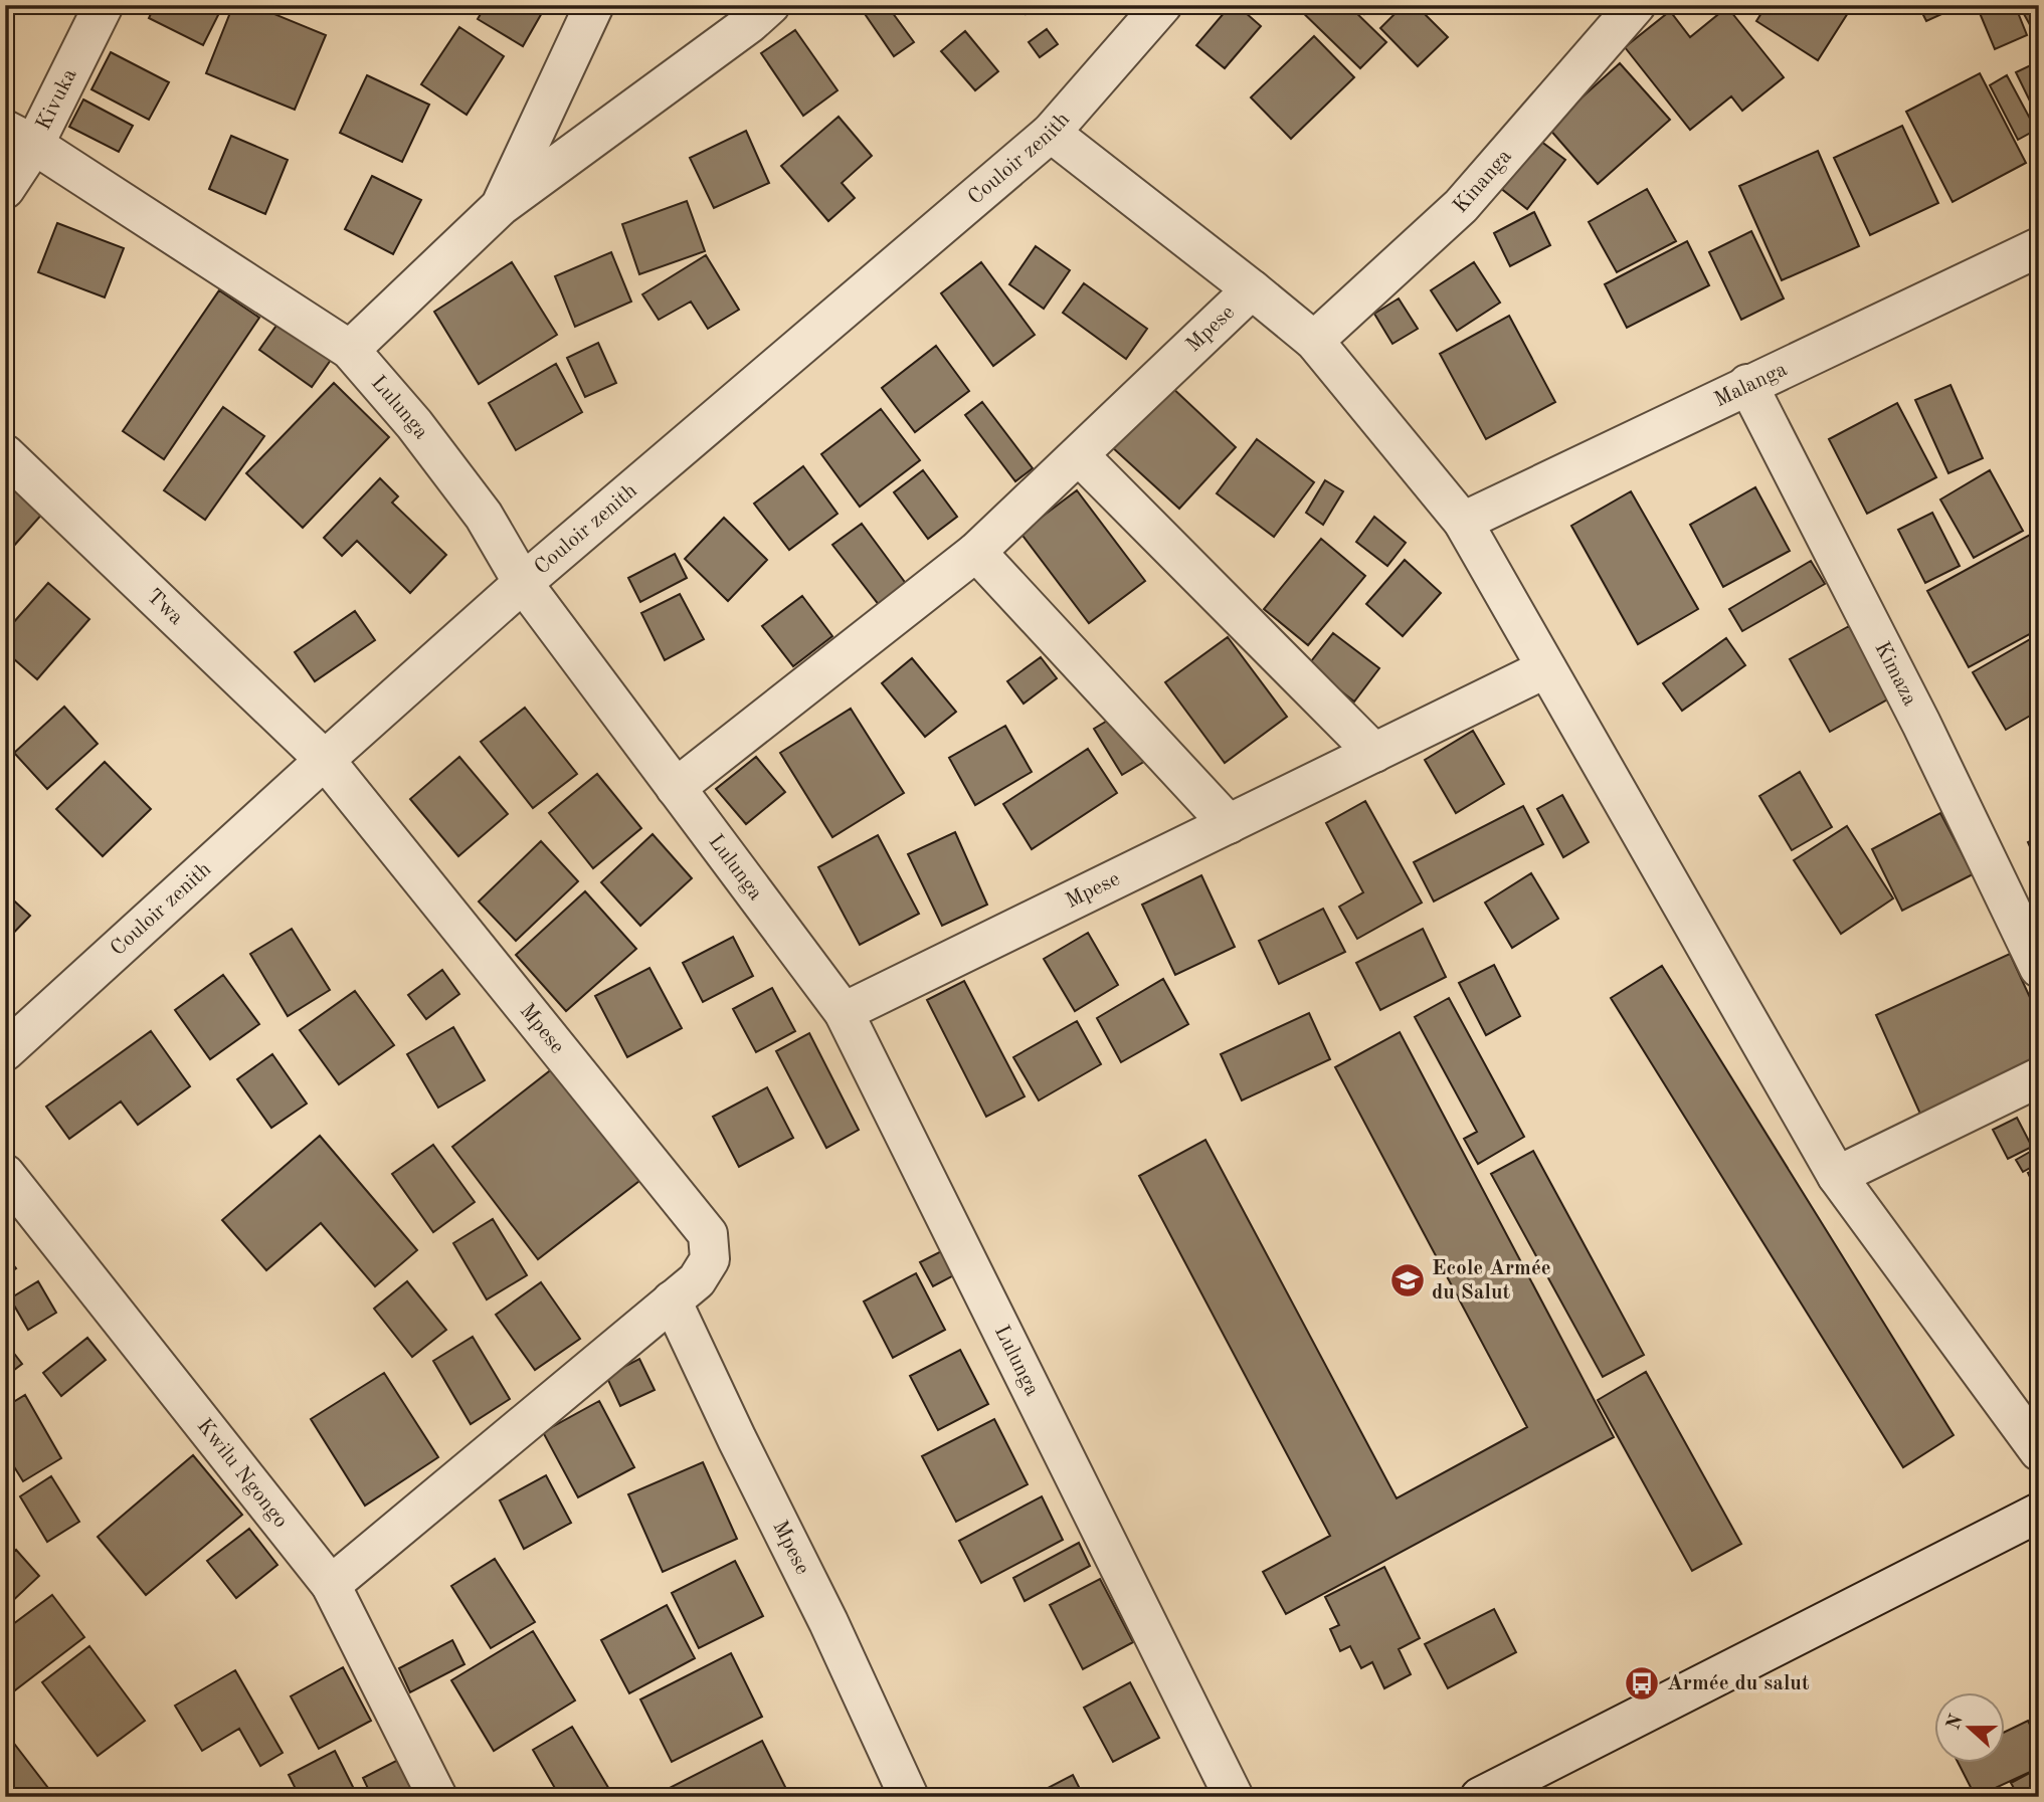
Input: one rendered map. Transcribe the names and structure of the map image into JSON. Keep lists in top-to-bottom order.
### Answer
{
  "streets": {
    "street": [
      "Kivuka",
      "Couloir zenith",
      "Kinanga",
      "Mpese",
      "Malanga",
      "Lulunga",
      "Twa",
      "Kimaza",
      "Kwilu Ngongo"
    ]
  },
  "crossings": [
    ["Kivuka", "Lulunga"],
    ["Couloir zenith", "Mpese"],
    ["Couloir zenith", "Lulunga"],
    ["Couloir zenith", "Twa"],
    ["Mpese", "Lulunga"],
    ["Mpese", "Twa"],
    ["Mpese", "Kwilu Ngongo"],
    ["Malanga", "Kimaza"]
  ],
  "places": {
    "school or university": ["Ecole Armée du Salut"],
    "bus stop": ["Armée du salut"]
  },
  "north": "left"
}
